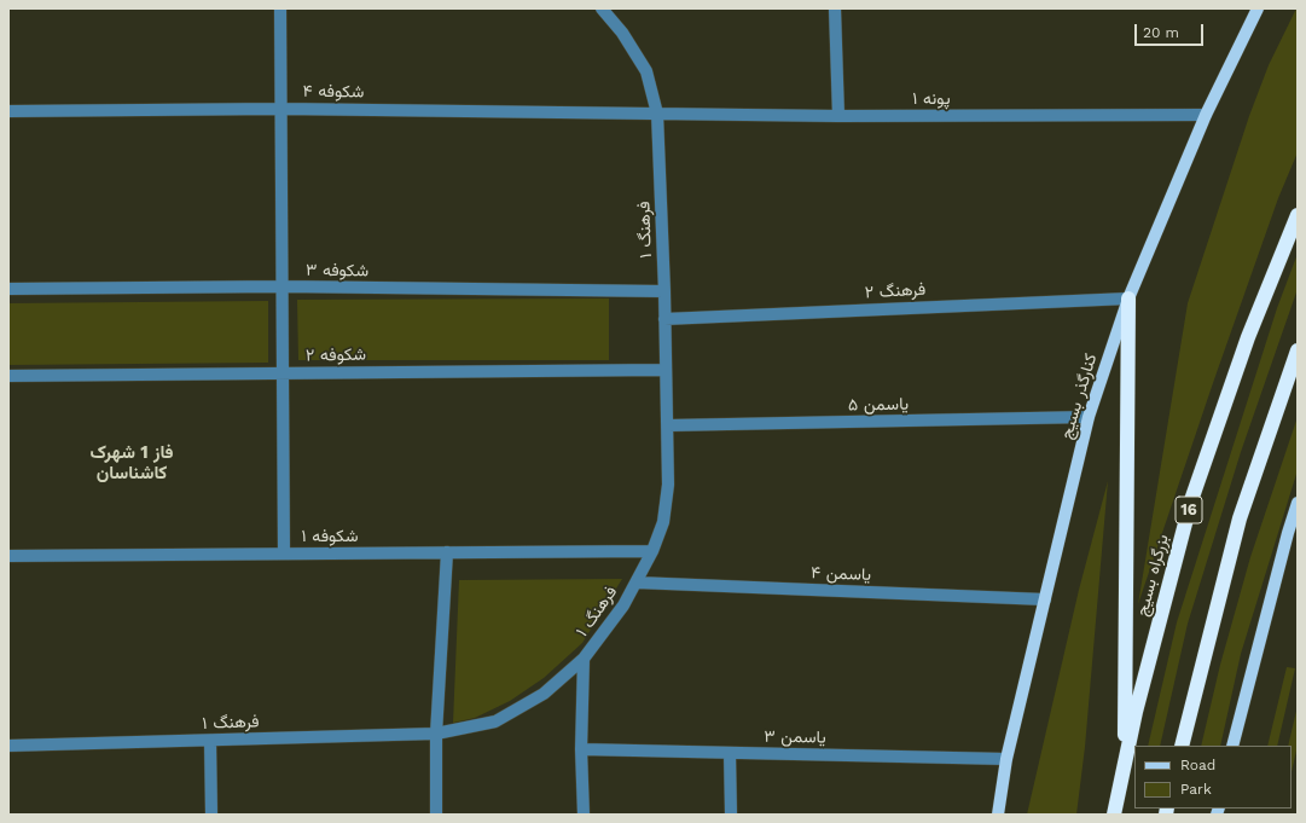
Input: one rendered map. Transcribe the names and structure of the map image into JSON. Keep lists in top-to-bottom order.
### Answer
{
  "streets": {
    "highway": ["16", "بزرگراه بسیج"],
    "main road": ["کنارگذر بسیج"],
    "street": [
      "شکوفه ۴",
      "پونه ۱",
      "فرهنگ ۱",
      "شکوفه ۳",
      "فرهنگ ۲",
      "شکوفه ۲",
      "یاسمن ۵",
      "شکوفه ۱",
      "یاسمن ۴",
      "یاسمن ۳"
    ]
  },
  "crossings": [
    ["شکوفه ۴", "پونه ۱"],
    ["شکوفه ۴", "فرهنگ ۱"],
    ["پونه ۱", "فرهنگ ۱"],
    ["پونه ۱", "کنارگذر بسیج"],
    ["فرهنگ ۱", "شکوفه ۳"],
    ["فرهنگ ۱", "فرهنگ ۲"],
    ["فرهنگ ۱", "شکوفه ۲"],
    ["فرهنگ ۱", "یاسمن ۵"],
    ["فرهنگ ۱", "شکوفه ۱"],
    ["فرهنگ ۱", "یاسمن ۴"],
    ["فرهنگ ۲", "کنارگذر بسیج"],
    ["کنارگذر بسیج", "یاسمن ۵"],
    ["کنارگذر بسیج", "یاسمن ۴"],
    ["کنارگذر بسیج", "یاسمن ۳"]
  ],
  "districts": ["فاز 1 شهرک کاشناسان"],
  "legend": ["Road", "Park"],
  "scale_bar": "20 m"
}
